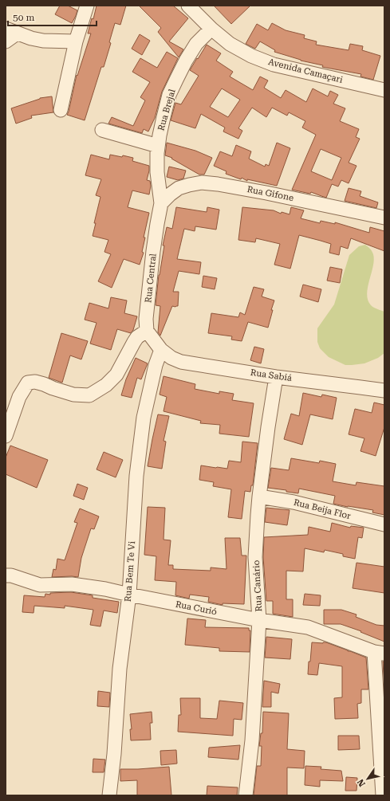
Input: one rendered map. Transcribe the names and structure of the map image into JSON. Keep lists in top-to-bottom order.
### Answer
{
  "streets": {
    "street": [
      "Avenida Camaçari",
      "Rua Brejal",
      "Rua Gifone",
      "Rua Central",
      "Rua Sabiá",
      "Rua Beija Flor",
      "Rua Bem Te Vi",
      "Rua Canário",
      "Rua Curió"
    ]
  },
  "crossings": [
    ["Avenida Camaçari", "Rua Brejal"],
    ["Rua Brejal", "Rua Gifone"],
    ["Rua Brejal", "Rua Central"],
    ["Rua Gifone", "Rua Central"],
    ["Rua Sabiá", "Rua Bem Te Vi"],
    ["Rua Sabiá", "Rua Canário"],
    ["Rua Beija Flor", "Rua Canário"],
    ["Rua Bem Te Vi", "Rua Curió"],
    ["Rua Canário", "Rua Curió"]
  ],
  "scale_bar": "50 m",
  "north": "bottom left"
}
